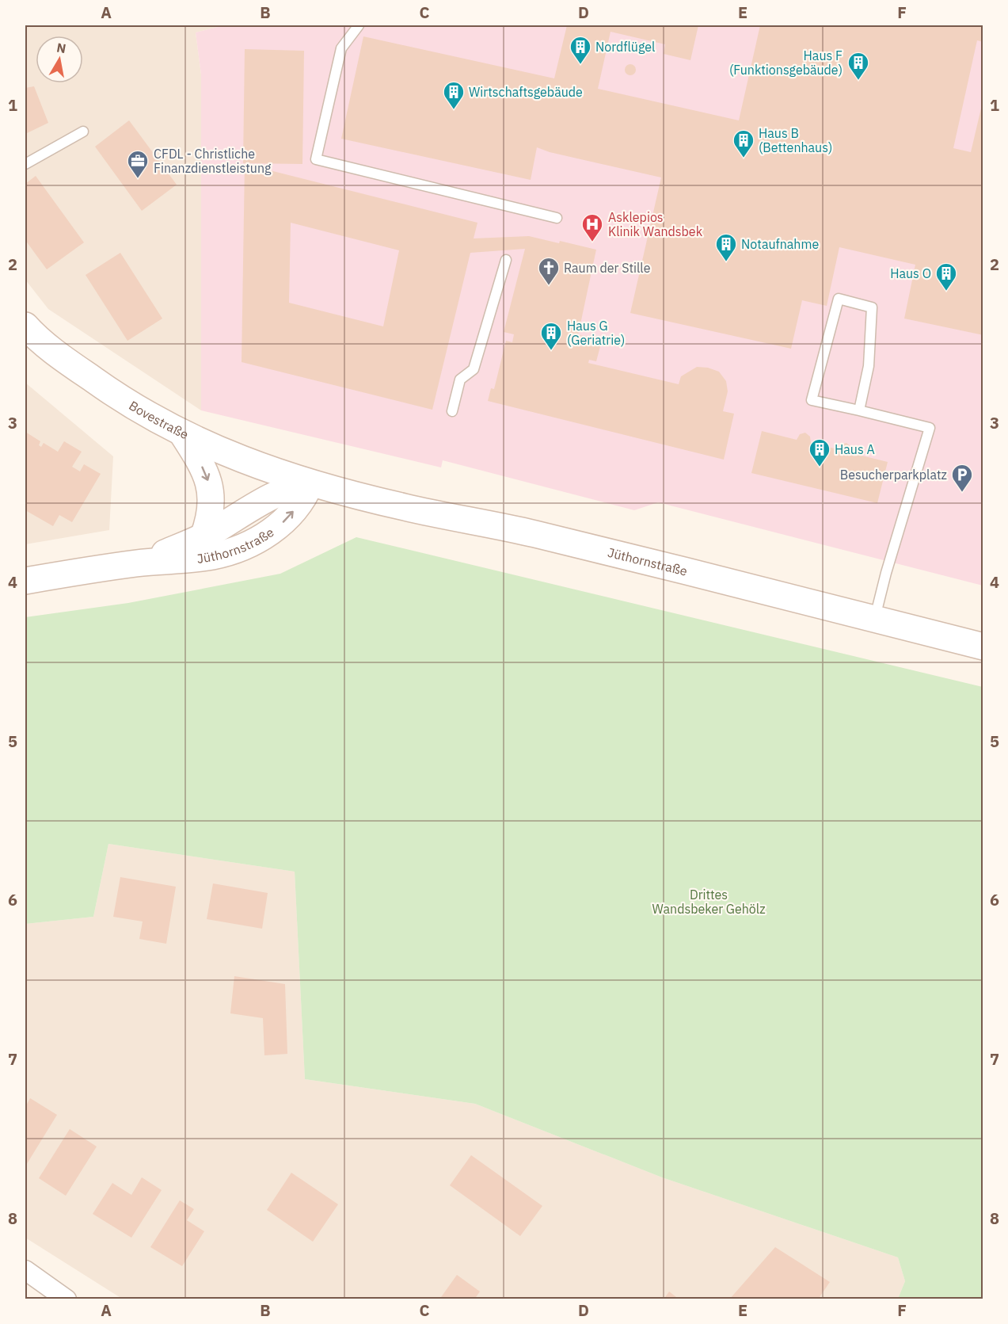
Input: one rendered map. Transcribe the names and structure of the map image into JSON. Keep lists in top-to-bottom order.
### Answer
{
  "streets": {
    "main road": ["Bovestraße", "Jüthornstraße"]
  },
  "crossings": [
    ["Bovestraße", "Jüthornstraße"]
  ],
  "parks": ["Drittes Wandsbeker Gehölz"],
  "places": {
    "building": [
      "Nordflügel",
      "Haus F (Funktionsgebäude)",
      "Wirtschaftsgebäude",
      "Haus B (Bettenhaus)",
      "Notaufnahme",
      "Haus O",
      "Haus G (Geriatrie)",
      "Haus A"
    ],
    "office": ["CFDL - Christliche Finanzdienstleistung"],
    "hospital": ["Asklepios Klinik Wandsbek"],
    "church": ["Raum der Stille"],
    "parking": ["Besucherparkplatz"]
  },
  "north": "top",
  "grid": {
    "columns": [
      "A",
      "B",
      "C",
      "D",
      "E",
      "F"
    ],
    "rows": [
      "1",
      "2",
      "3",
      "4",
      "5",
      "6",
      "7",
      "8"
    ]
  }
}
